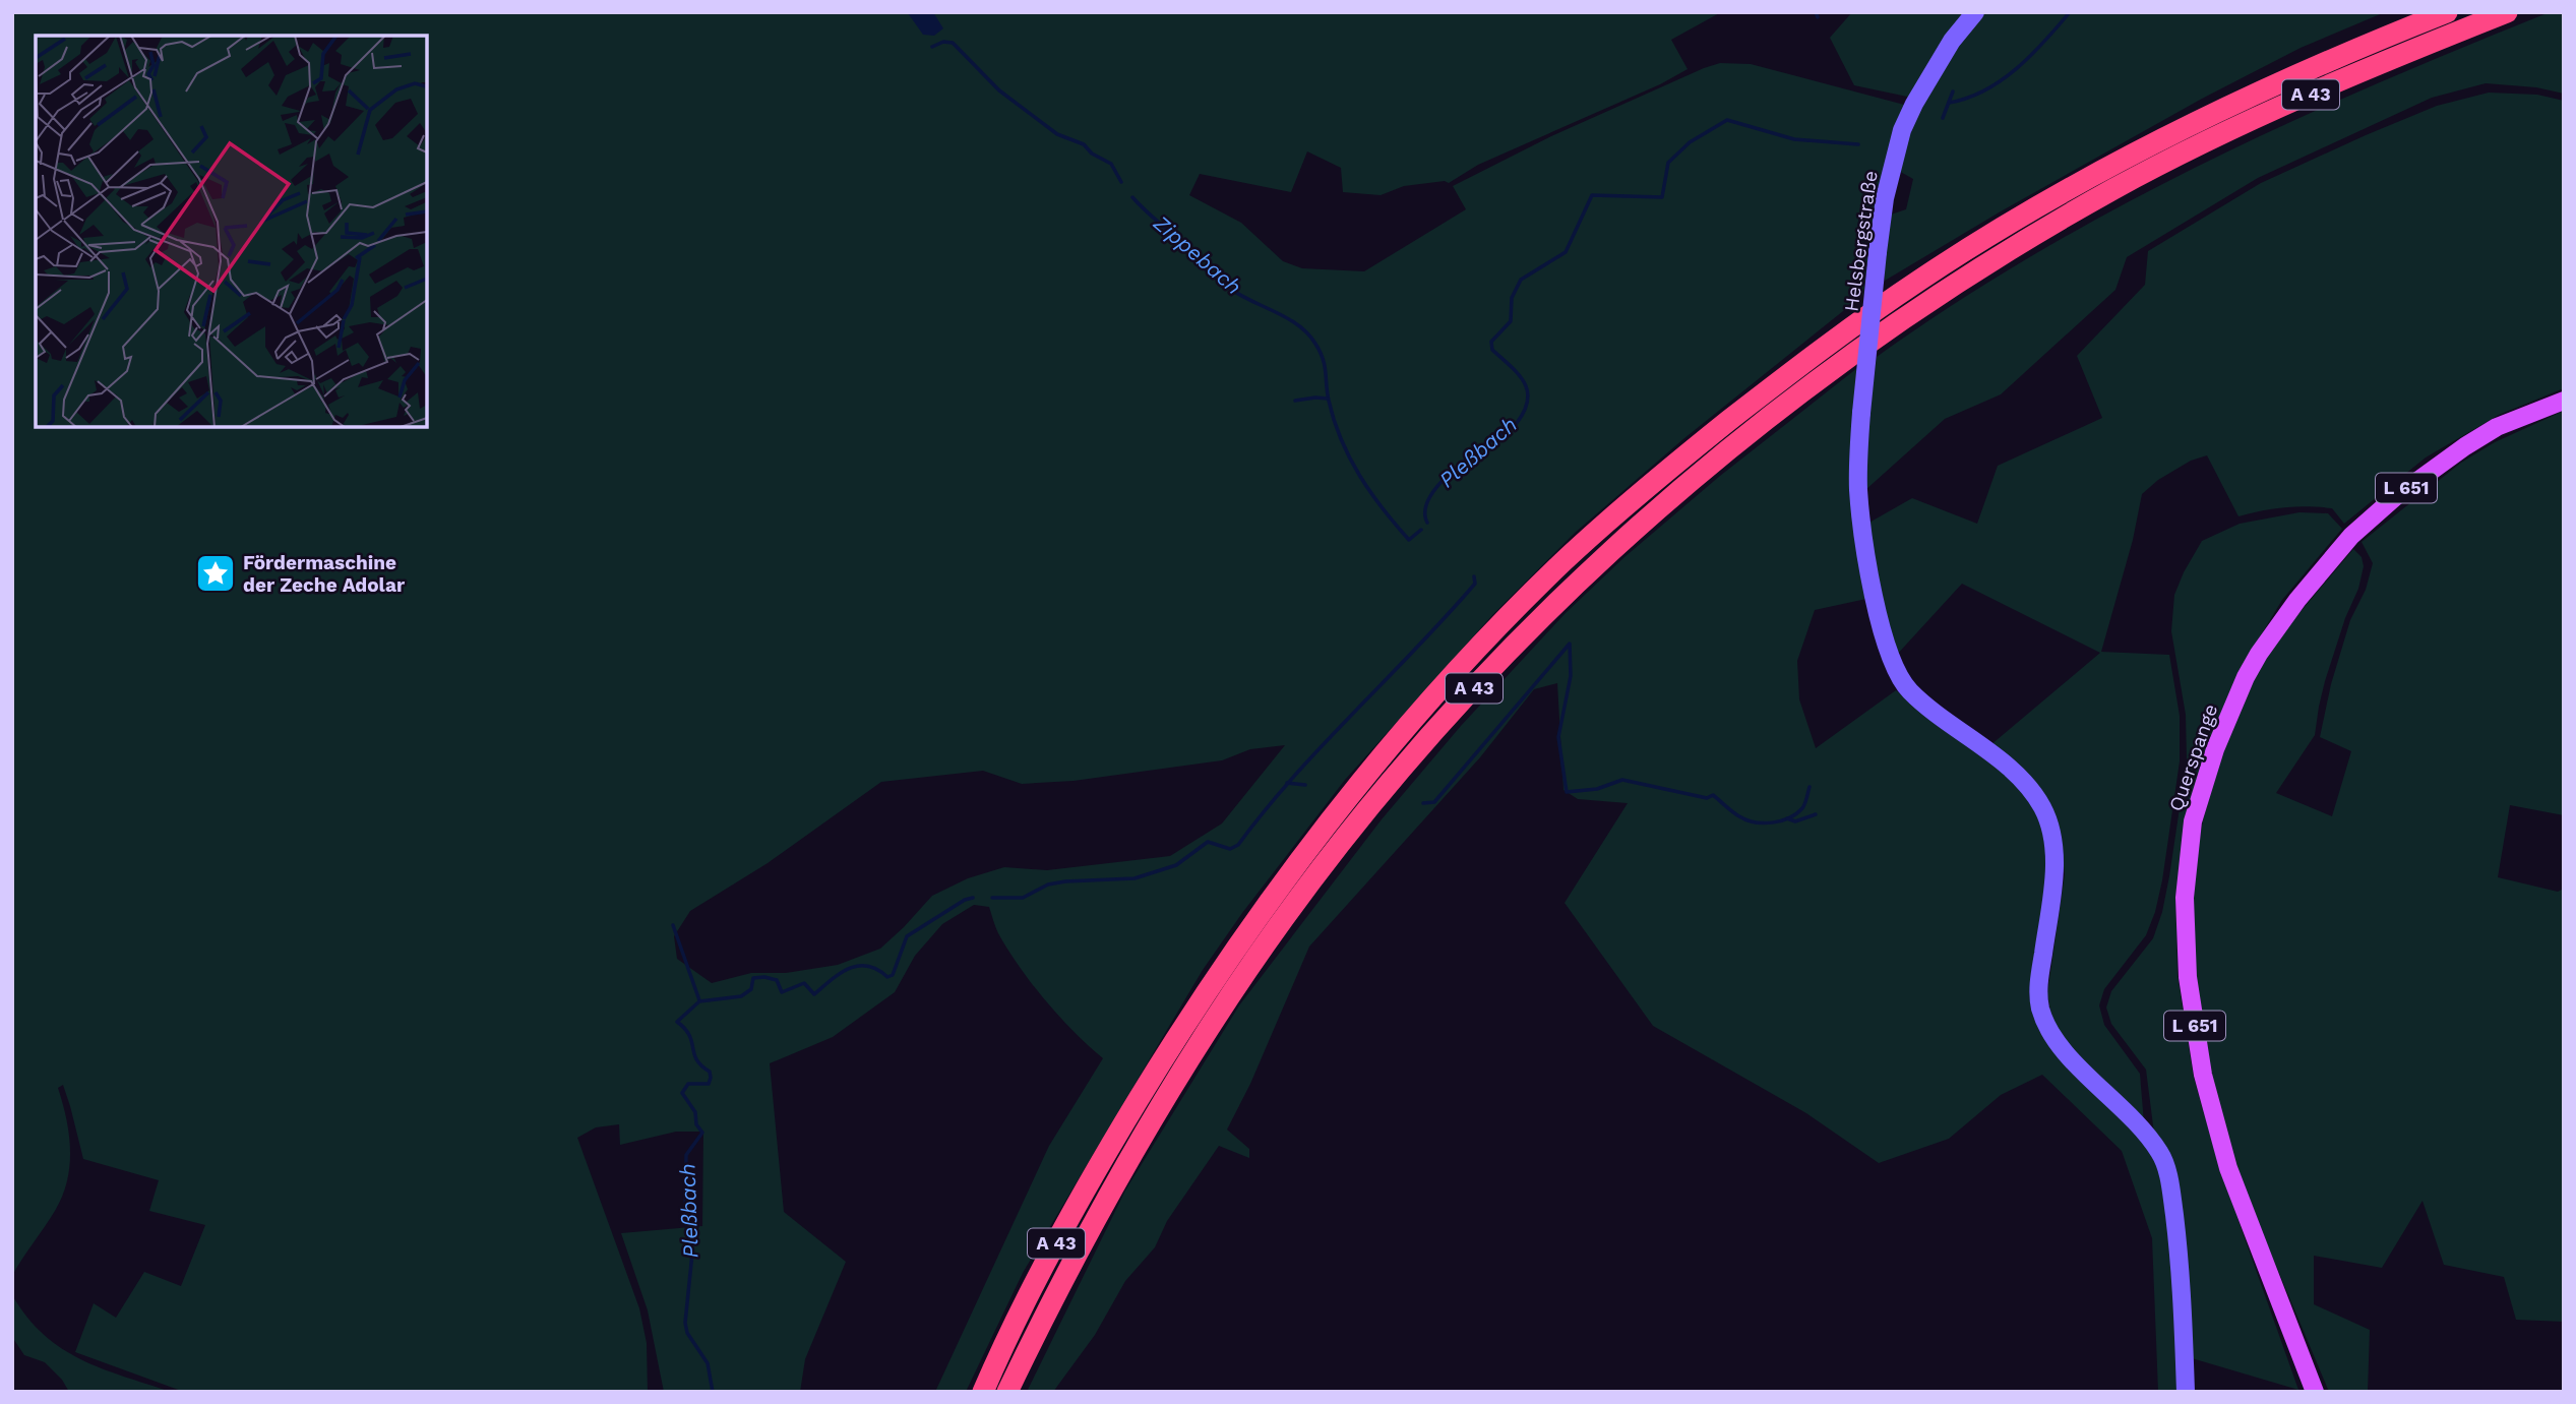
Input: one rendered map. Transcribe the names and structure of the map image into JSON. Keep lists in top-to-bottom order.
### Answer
{
  "streets": {
    "highway": ["A 43"],
    "main road": ["L 651", "Querspange"],
    "street": ["Helsbergstraße"]
  },
  "water": ["Zippebach", "Pleßbach"],
  "places": {
    "place": ["Fördermaschine der Zeche Adolar"]
  }
}
